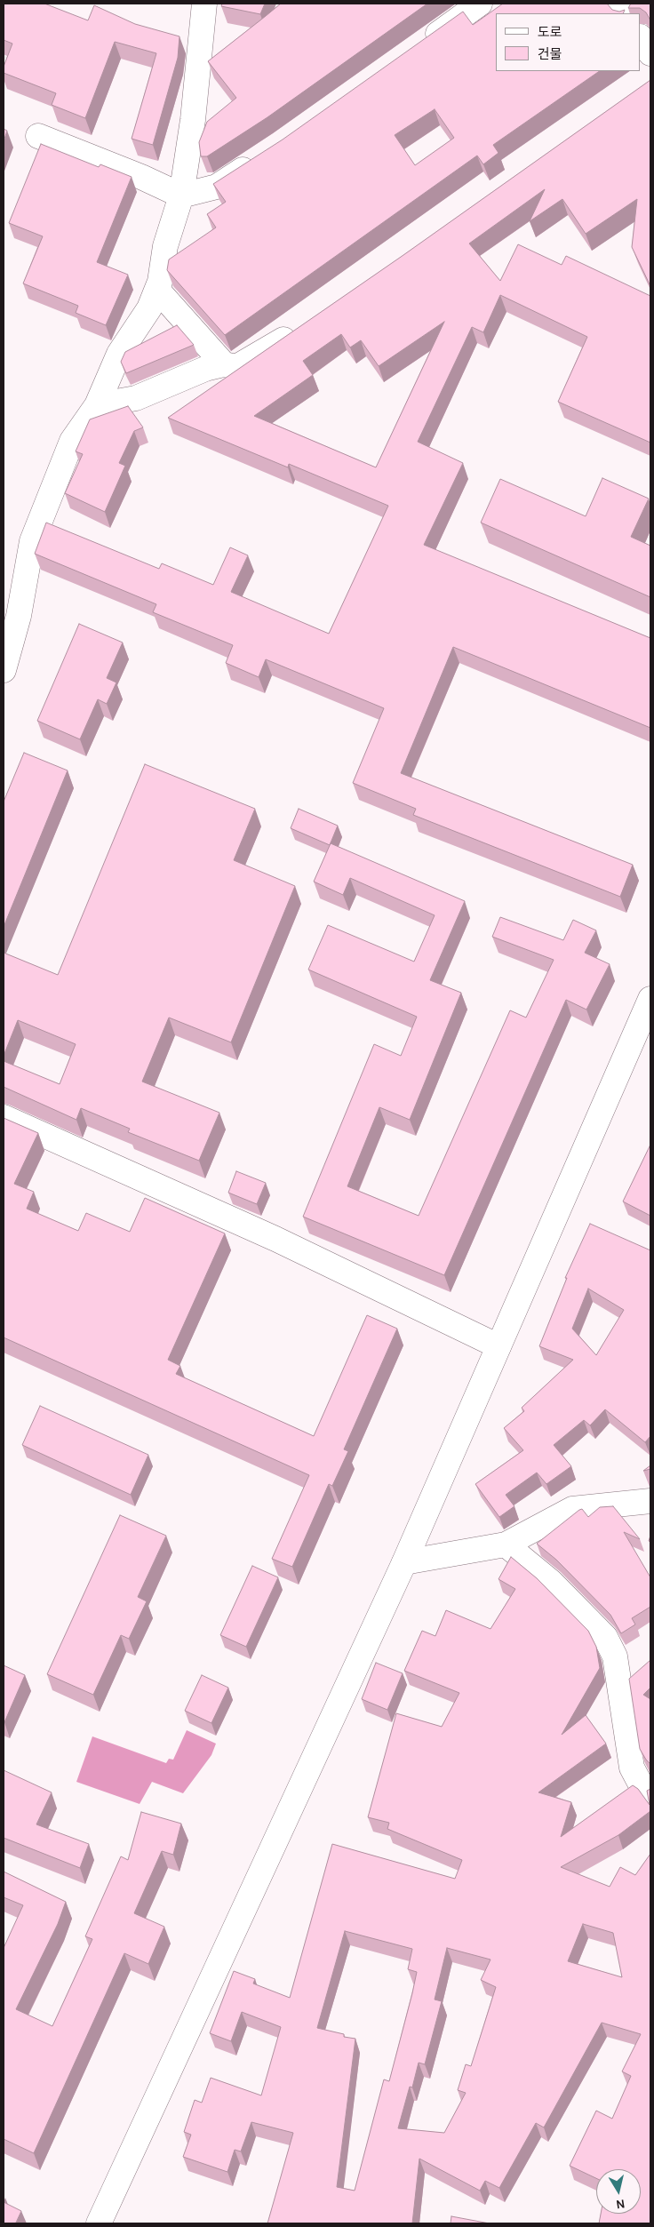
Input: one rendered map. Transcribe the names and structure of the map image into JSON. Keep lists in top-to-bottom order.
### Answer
{
  "legend": ["도로", "건물"],
  "north": "bottom"
}
